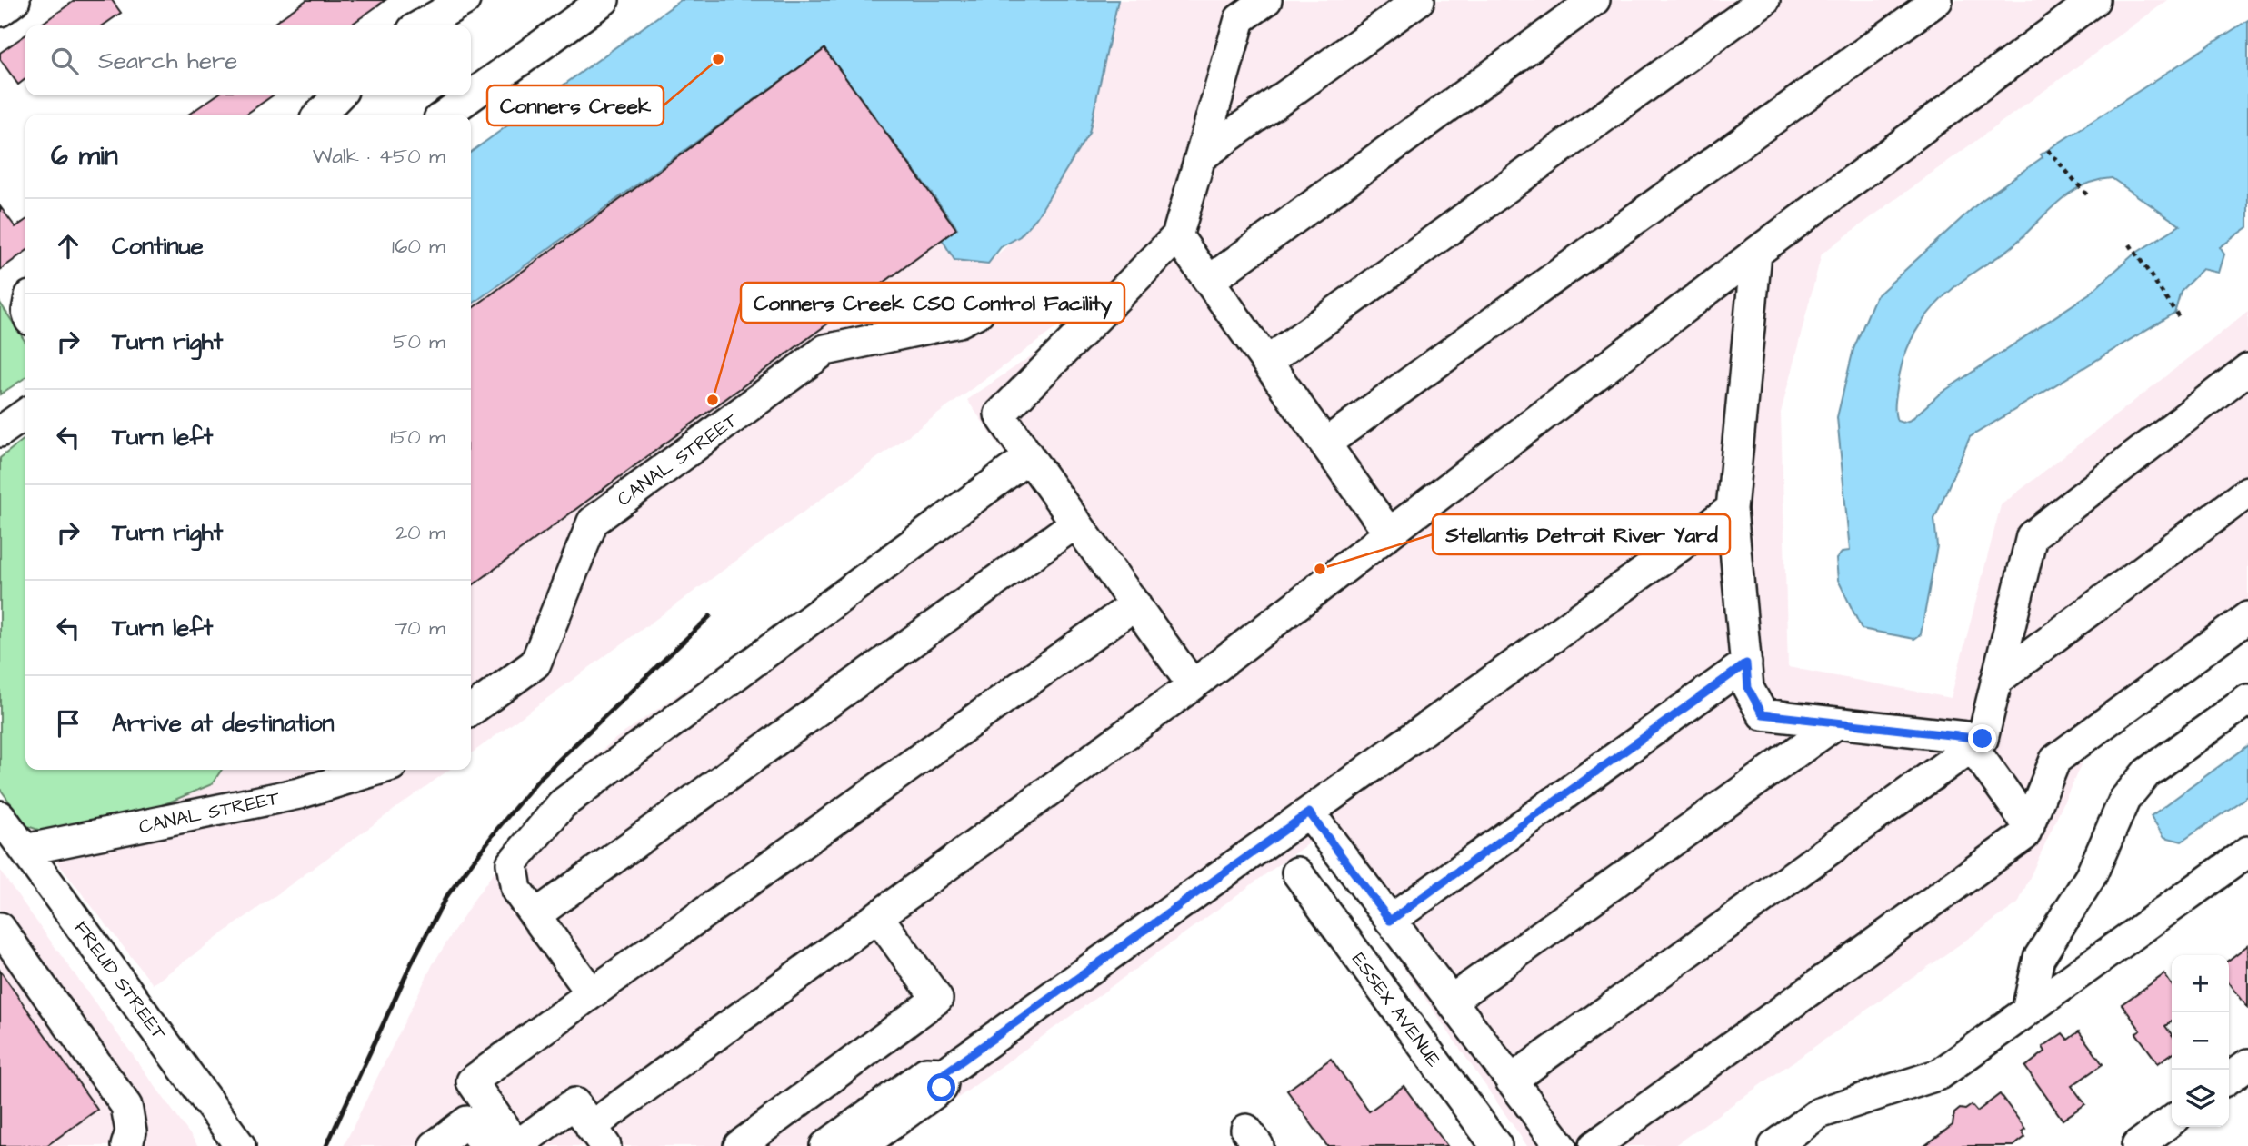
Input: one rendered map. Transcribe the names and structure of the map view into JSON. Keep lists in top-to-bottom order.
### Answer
{
  "streets": {
    "street": ["CANAL STREET", "FREUD STREET", "ESSEX AVENUE"]
  },
  "crossings": [
    ["CANAL STREET", "FREUD STREET"]
  ],
  "places": ["Conners Creek", "Conners Creek CSO Control Facility", "Stellantis Detroit River Yard"],
  "page": {
    "search": "Search here",
    "heading": ["6 min", "Walk · 450 m"],
    "list": [
      ["Continue", "160 m"],
      ["Turn right", "50 m"],
      ["Turn left", "150 m"],
      ["Turn right", "20 m"],
      ["Turn left", "70 m"],
      "Arrive at destination"
    ],
    "map_buttons": ["+", "−"]
  }
}
